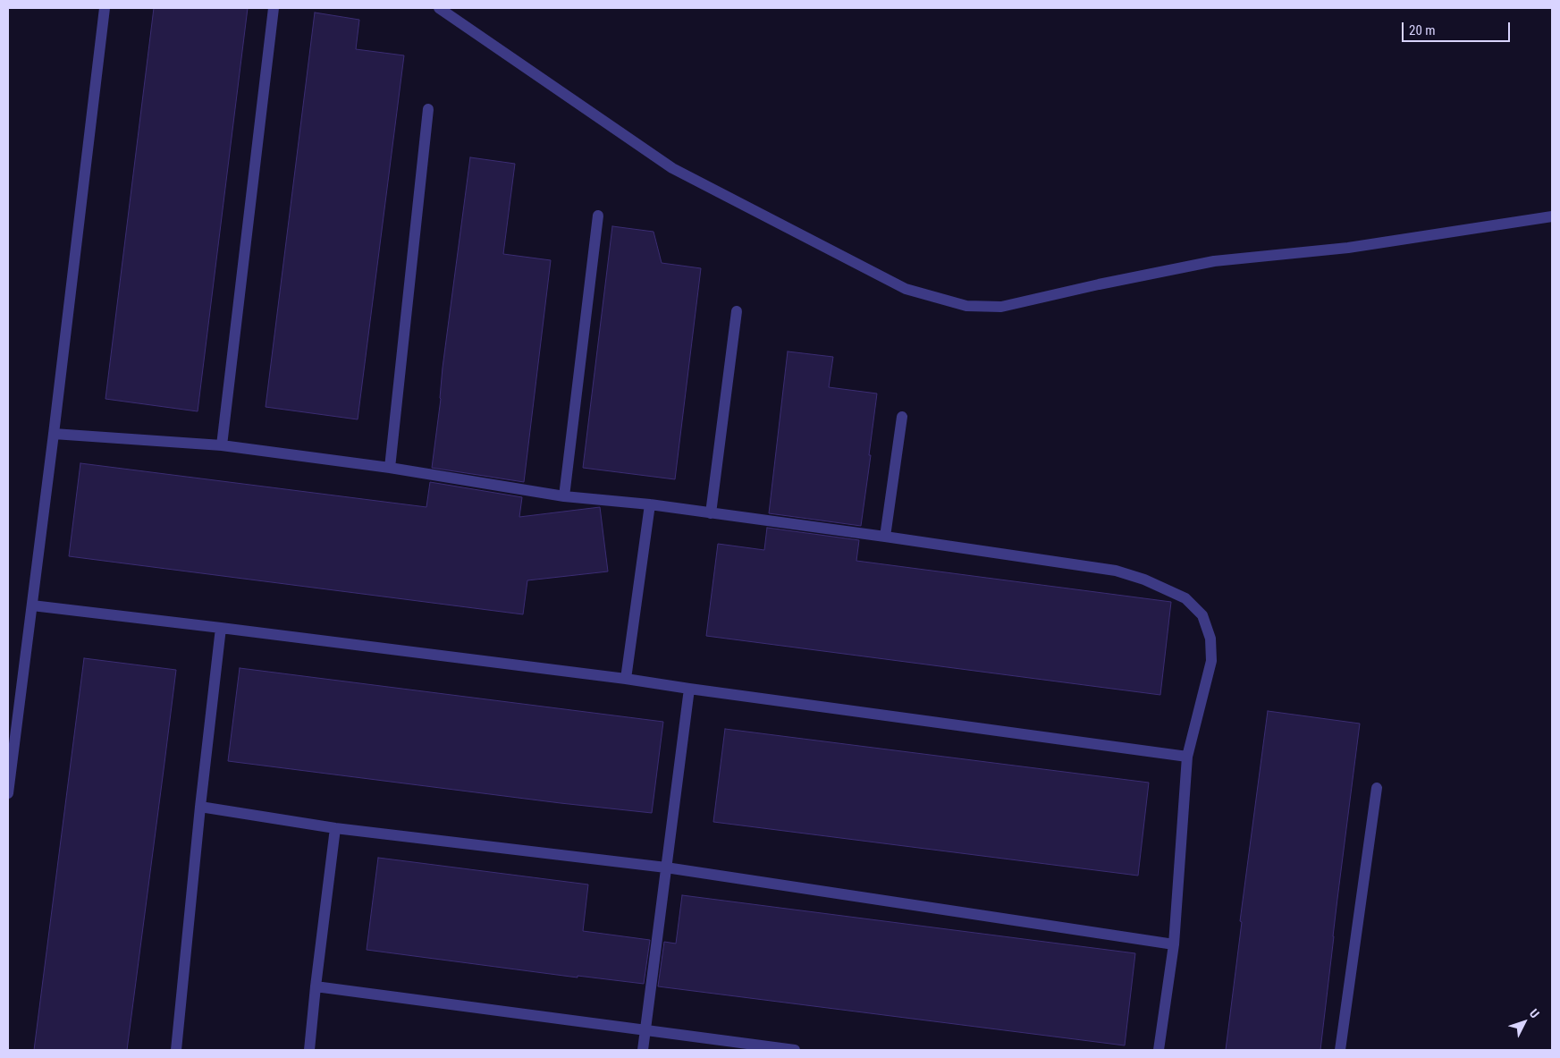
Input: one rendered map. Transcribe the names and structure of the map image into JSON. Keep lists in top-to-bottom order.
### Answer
{
  "scale_bar": "20 m",
  "north": "top right"
}
